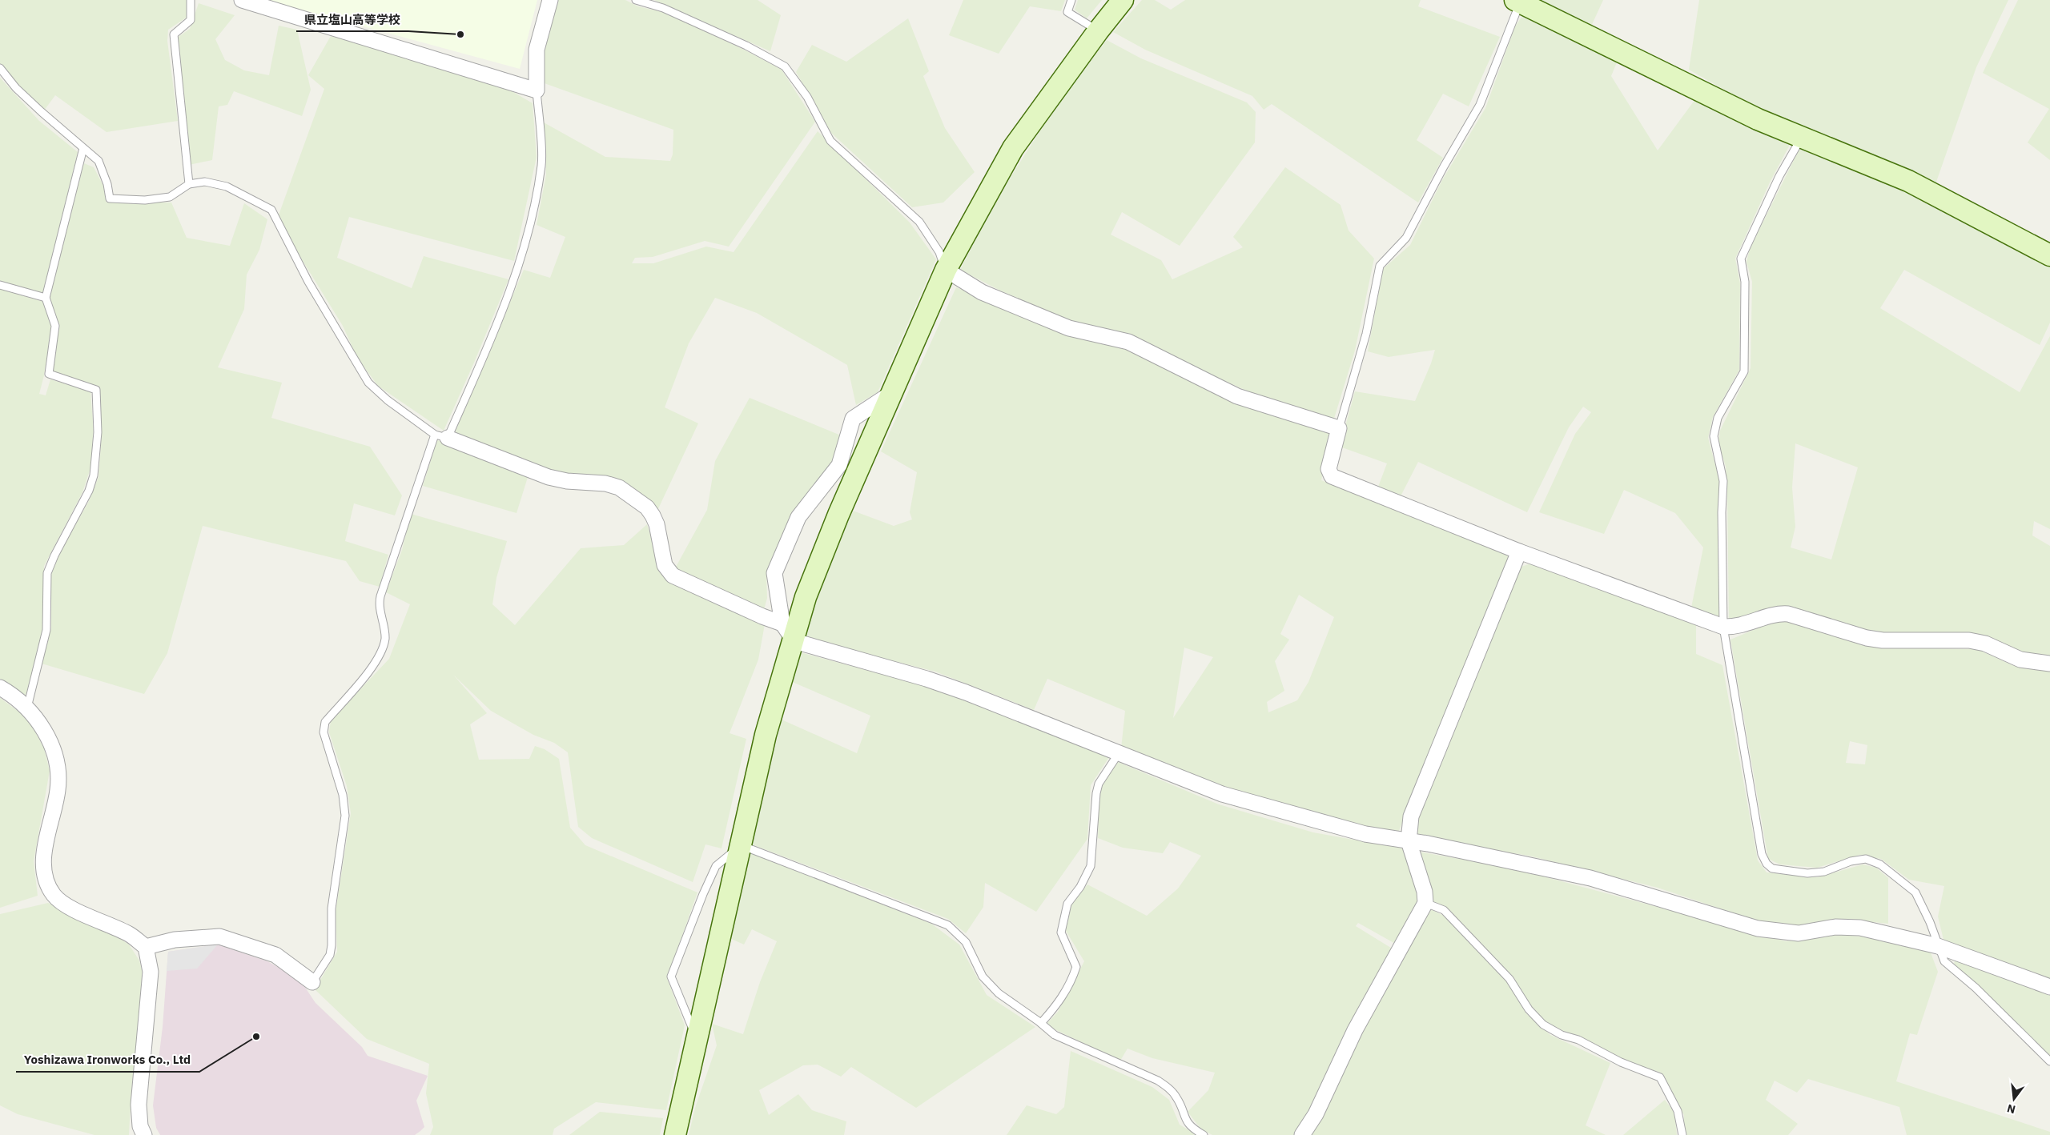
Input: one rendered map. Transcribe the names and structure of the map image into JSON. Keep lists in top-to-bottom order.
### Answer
{
  "places": ["県立塩山高等学校", "Yoshizawa Ironworks Co., Ltd"],
  "north": "bottom"
}
